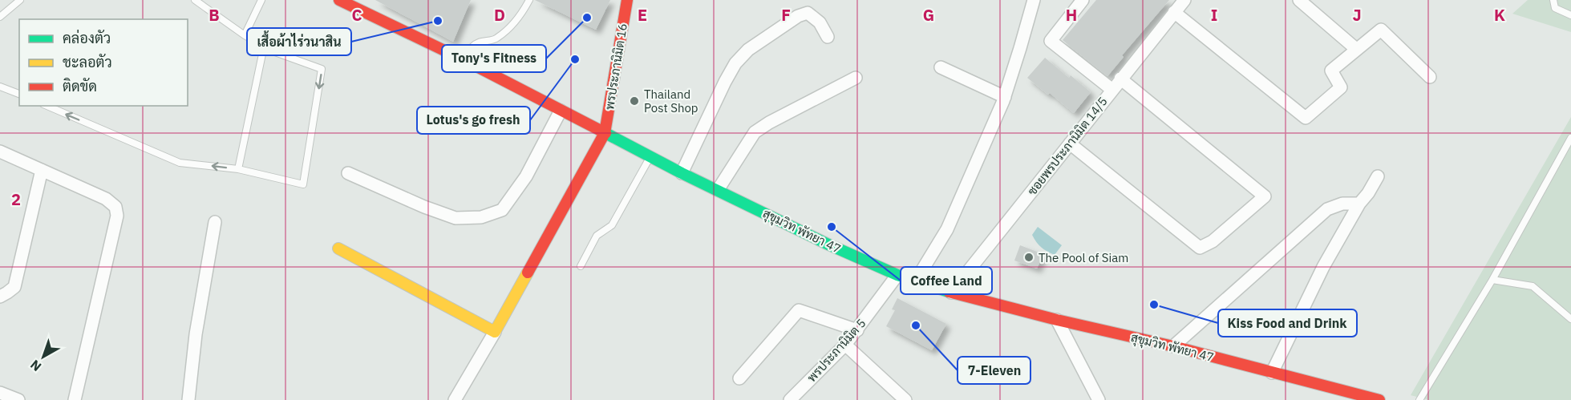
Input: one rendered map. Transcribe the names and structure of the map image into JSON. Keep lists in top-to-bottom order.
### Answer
{
  "streets": {
    "street": [
      "พรประภานิมิต 16",
      "ซอยพรประภานิมิต 14/5",
      "สุขุมวิท พัทยา 47",
      "พรประภานิมิต 5"
    ]
  },
  "crossings": [
    ["พรประภานิมิต 16", "สุขุมวิท พัทยา 47"],
    ["ซอยพรประภานิมิต 14/5", "สุขุมวิท พัทยา 47"],
    ["สุขุมวิท พัทยา 47", "พรประภานิมิต 5"]
  ],
  "places": [
    "Tony's Fitness",
    "เสื้อผ้าไร่วนาสิน",
    "Lotus's go fresh",
    "Thailand Post Shop",
    "Coffee Land",
    "The Pool of Siam",
    "Kiss Food and Drink",
    "7-Eleven"
  ],
  "legend": ["คล่องตัว", "ชะลอตัว", "ติดขัด"],
  "north": "bottom left",
  "grid": {
    "columns": [
      "B",
      "C",
      "D",
      "E",
      "F",
      "G",
      "H",
      "I",
      "J",
      "K"
    ],
    "rows": ["2"]
  }
}
